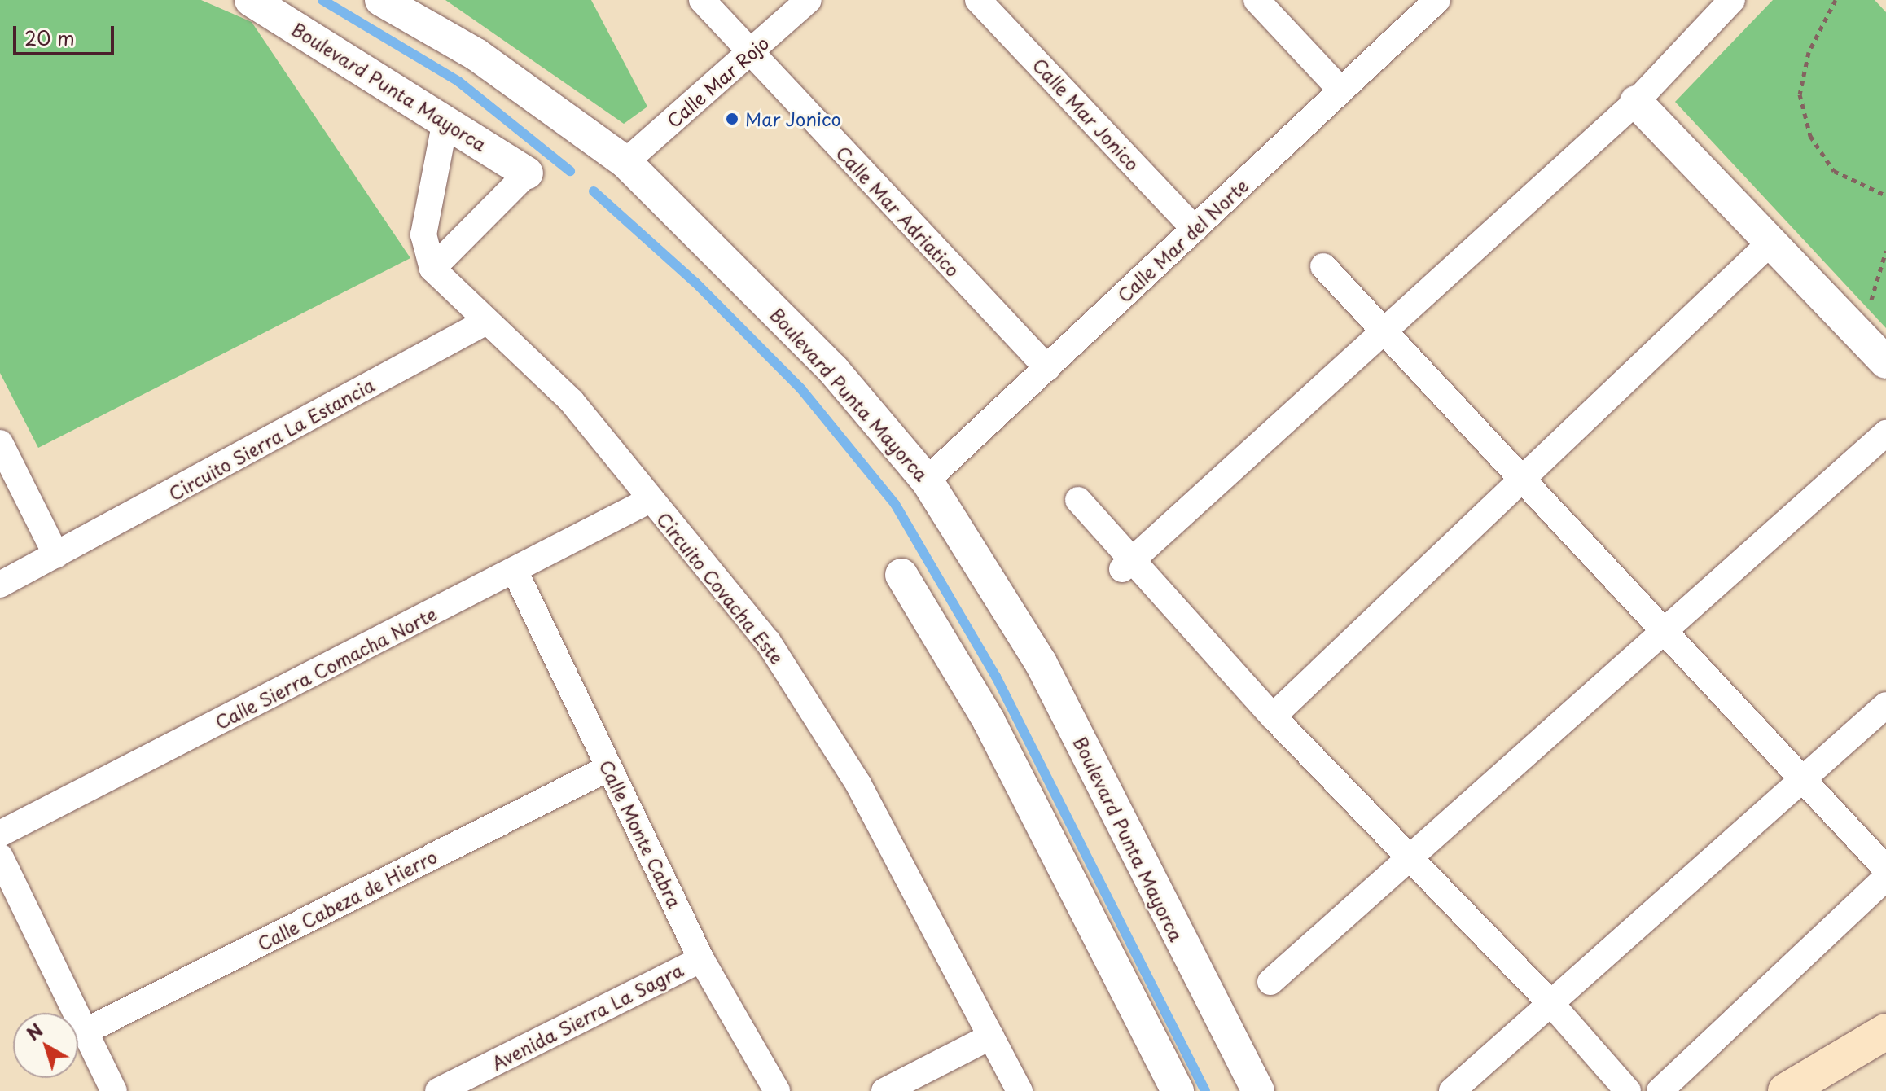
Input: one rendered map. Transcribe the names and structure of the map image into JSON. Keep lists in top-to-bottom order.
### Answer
{
  "streets": {
    "street": [
      "Calle Mar Rojo",
      "Boulevard Punta Mayorca",
      "Calle Mar Jonico",
      "Calle Mar Adriatico",
      "Calle Mar del Norte",
      "Circuito Sierra La Estancia",
      "Circuito Covacha Este",
      "Calle Sierra Comacha Norte",
      "Calle Monte Cabra",
      "Calle Cabeza de Hierro",
      "Avenida Sierra La Sagra"
    ]
  },
  "crossings": [
    ["Calle Mar Rojo", "Boulevard Punta Mayorca"],
    ["Calle Mar Rojo", "Calle Mar Adriatico"],
    ["Boulevard Punta Mayorca", "Calle Mar del Norte"],
    ["Calle Mar Jonico", "Calle Mar del Norte"],
    ["Calle Mar Adriatico", "Calle Mar del Norte"],
    ["Circuito Sierra La Estancia", "Circuito Covacha Este"],
    ["Circuito Covacha Este", "Calle Sierra Comacha Norte"],
    ["Calle Sierra Comacha Norte", "Calle Monte Cabra"],
    ["Calle Monte Cabra", "Calle Cabeza de Hierro"],
    ["Calle Monte Cabra", "Avenida Sierra La Sagra"]
  ],
  "places": ["Mar Jonico"],
  "scale_bar": "20 m",
  "north": "top left"
}
